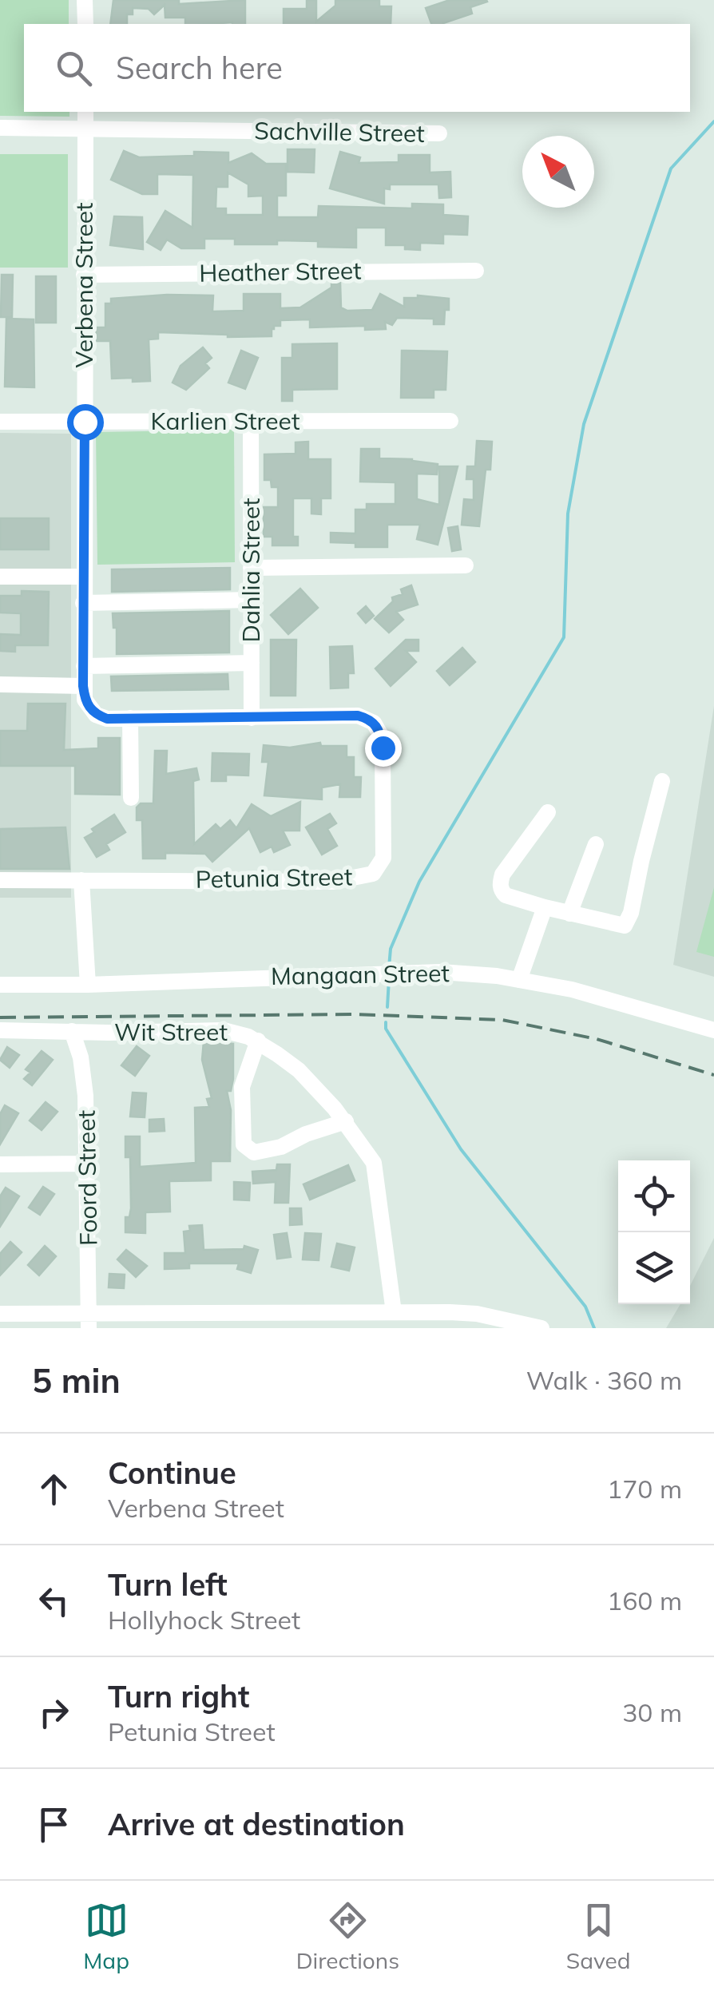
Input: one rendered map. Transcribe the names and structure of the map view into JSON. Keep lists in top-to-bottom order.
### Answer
{
  "streets": {
    "street": [
      "Sachville Street",
      "Heather Street",
      "Verbena Street",
      "Karlien Street",
      "Dahlia Street",
      "Petunia Street",
      "Mangaan Street",
      "Wit Street",
      "Foord Street"
    ]
  },
  "crossings": [
    ["Sachville Street", "Verbena Street"],
    ["Heather Street", "Verbena Street"],
    ["Verbena Street", "Karlien Street"],
    ["Karlien Street", "Dahlia Street"],
    ["Dahlia Street", "Petunia Street"],
    ["Wit Street", "Foord Street"]
  ],
  "north": "top left",
  "page": {
    "search": "Search here",
    "heading": ["5 min", "Walk · 360 m"],
    "list": [
      ["Continue", "Verbena Street", "170 m"],
      ["Turn left", "Hollyhock Street", "160 m"],
      ["Turn right", "Petunia Street", "30 m"],
      "Arrive at destination"
    ],
    "nav": ["Map", "Directions", "Saved"]
  }
}
